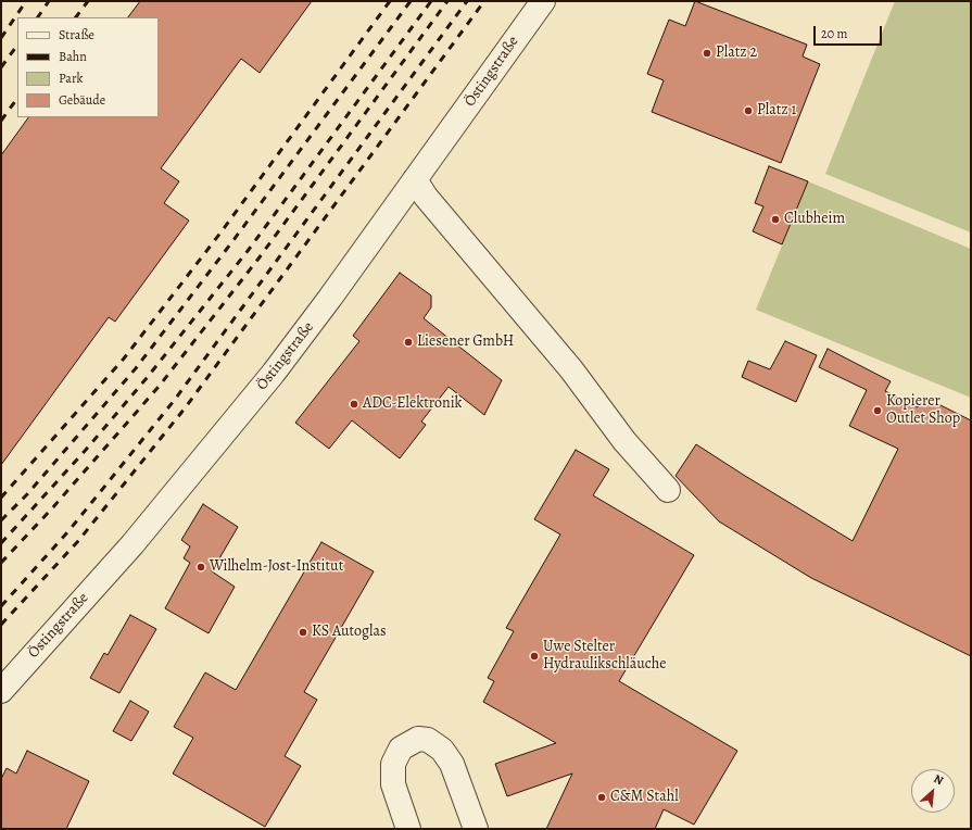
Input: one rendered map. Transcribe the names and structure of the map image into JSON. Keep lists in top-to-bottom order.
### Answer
{
  "streets": {
    "street": ["Östingstraße"]
  },
  "places": [
    "Platz 2",
    "Platz 1",
    "Clubheim",
    "Liesener GmbH",
    "ADC-Elektronik",
    "Kopierer Outlet Shop",
    "Wilhelm-Jost-Institut",
    "KS Autoglas",
    "Uwe Stelter Hydraulikschläuche",
    "C&M Stahl"
  ],
  "legend": [
    "Straße",
    "Bahn",
    "Park",
    "Gebäude"
  ],
  "scale_bar": "20 m",
  "north": "top right"
}
